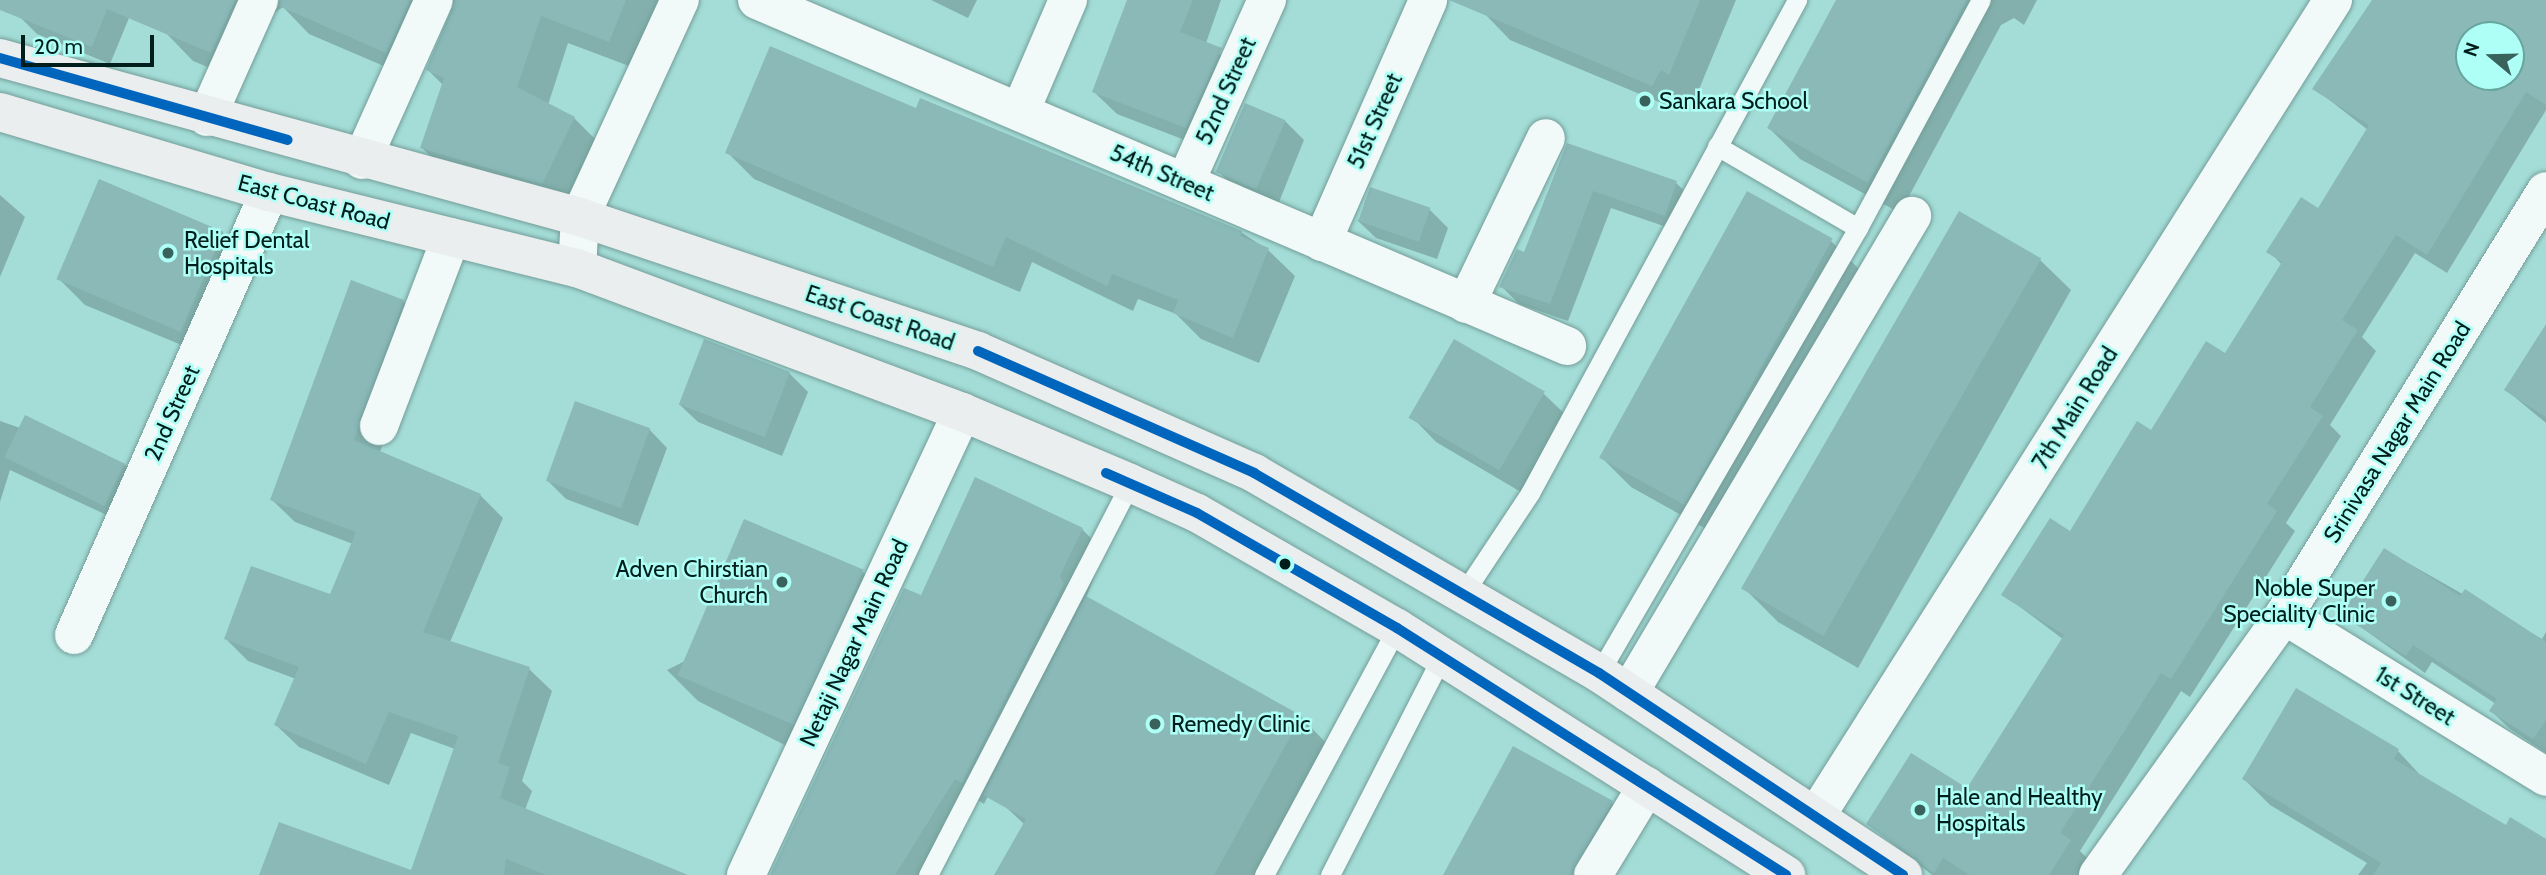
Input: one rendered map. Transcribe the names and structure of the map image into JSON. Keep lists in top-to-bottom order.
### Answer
{
  "streets": {
    "main road": ["East Coast Road"],
    "street": [
      "52nd Street",
      "51st Street",
      "54th Street",
      "7th Main Road",
      "2nd Street",
      "Srinivasa Nagar Main Road",
      "Netaji Nagar Main Road",
      "1st Street"
    ]
  },
  "crossings": [
    ["52nd Street", "54th Street"],
    ["51st Street", "54th Street"],
    ["East Coast Road", "7th Main Road"],
    ["East Coast Road", "2nd Street"],
    ["East Coast Road", "Netaji Nagar Main Road"],
    ["Srinivasa Nagar Main Road", "1st Street"]
  ],
  "places": [
    "Sankara School",
    "Relief Dental Hospitals",
    "Adven Chirstian Church",
    "Noble Super Speciality Clinic",
    "Remedy Clinic",
    "Hale and Healthy Hospitals"
  ],
  "scale_bar": "20 m",
  "north": "left"
}
